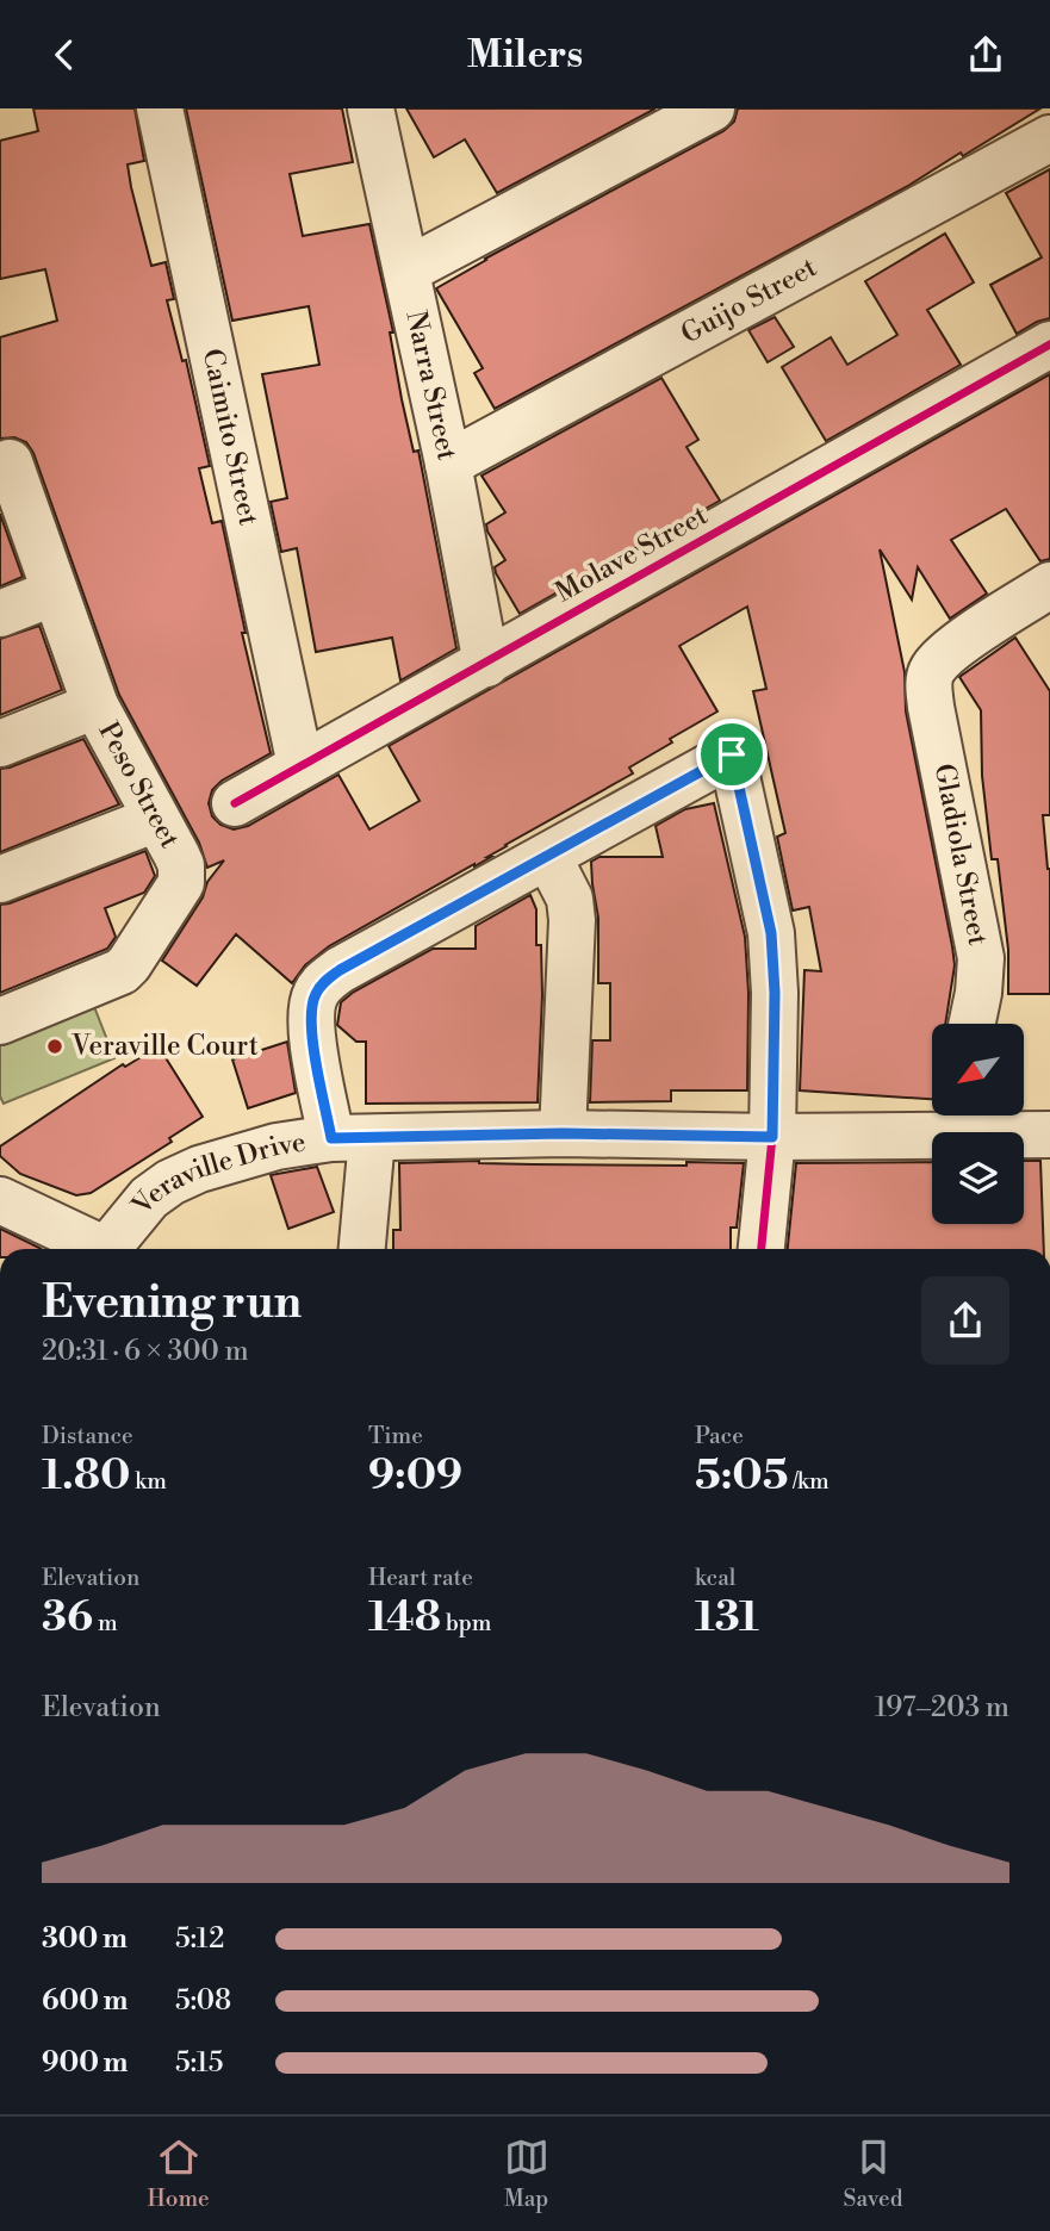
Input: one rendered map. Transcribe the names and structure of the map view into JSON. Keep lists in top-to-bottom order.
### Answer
{
  "streets": {
    "street": [
      "Guijo Street",
      "Narra Street",
      "Caimito Street",
      "Molave Street",
      "Peso Street",
      "Gladiola Street",
      "Veraville Drive"
    ]
  },
  "crossings": [
    ["Guijo Street", "Narra Street"],
    ["Narra Street", "Molave Street"],
    ["Caimito Street", "Molave Street"]
  ],
  "places": ["Veraville Court"],
  "north": "bottom left",
  "page": {
    "header": "Milers",
    "heading": ["Evening run", "20:31 · 6 × 300 m"],
    "stats": [
      ["Distance", "1.80 km"],
      ["Time", "9:09"],
      ["Pace", "5:05 /km"],
      ["Elevation", "36 m"],
      ["Heart rate", "148 bpm"],
      ["kcal", "131"]
    ],
    "chart": ["Elevation", "197–203 m"],
    "list": [
      {
        "name": "300 m",
        "note": "5:12"
      },
      {
        "name": "600 m",
        "note": "5:08"
      },
      {
        "name": "900 m",
        "note": "5:15"
      }
    ],
    "tabs": ["Home", "Map", "Saved"]
  }
}
